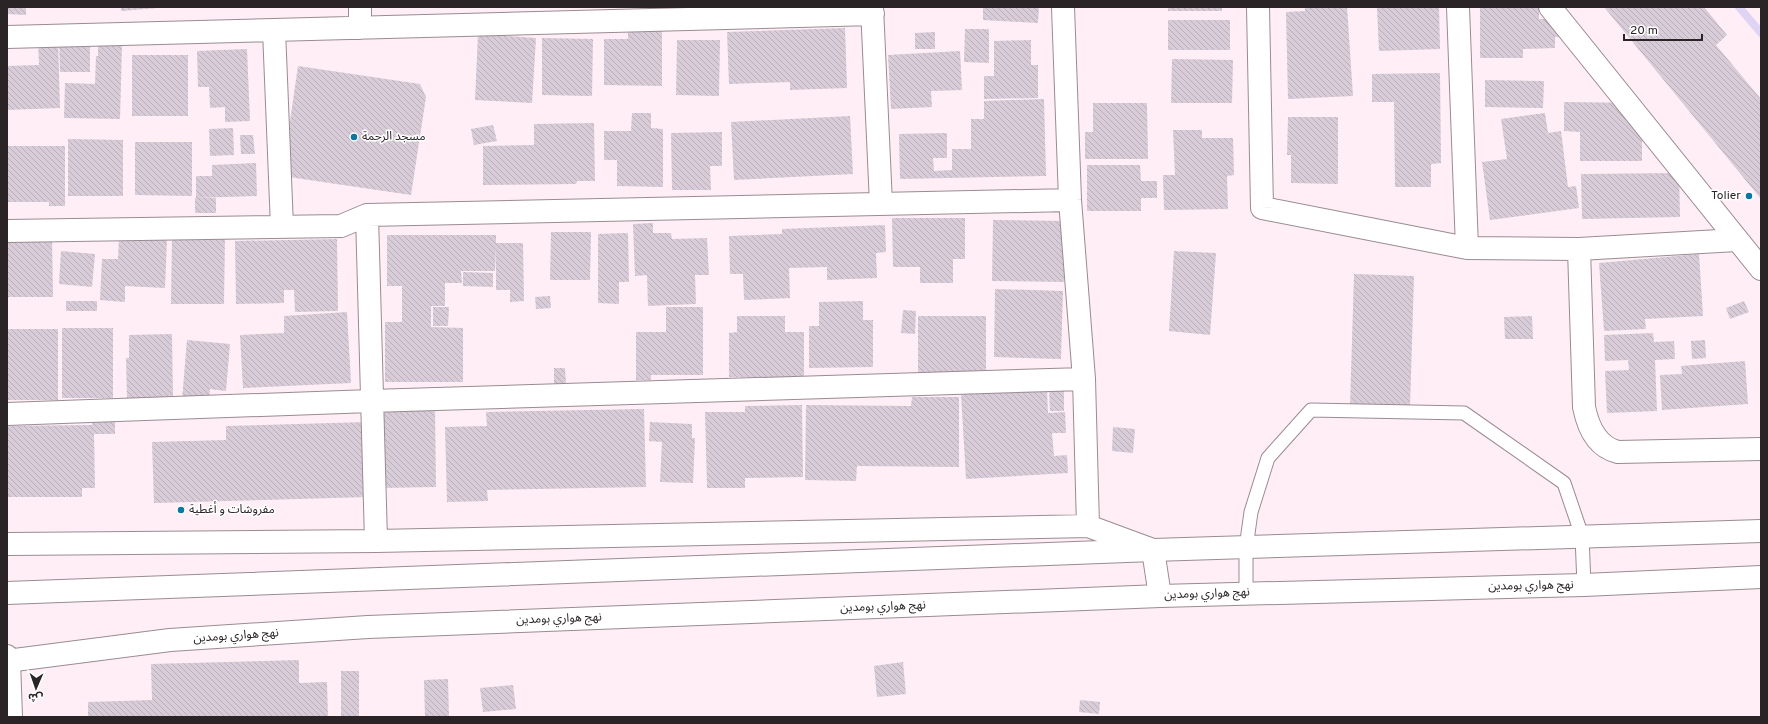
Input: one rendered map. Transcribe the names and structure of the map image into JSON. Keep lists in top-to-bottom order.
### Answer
{
  "streets": {
    "street": ["نهج هواري بومدين"]
  },
  "places": ["مسجد الرحمة", "Tolier", "مفروشات و أغطية"],
  "scale_bar": "20 m",
  "north": "bottom"
}
